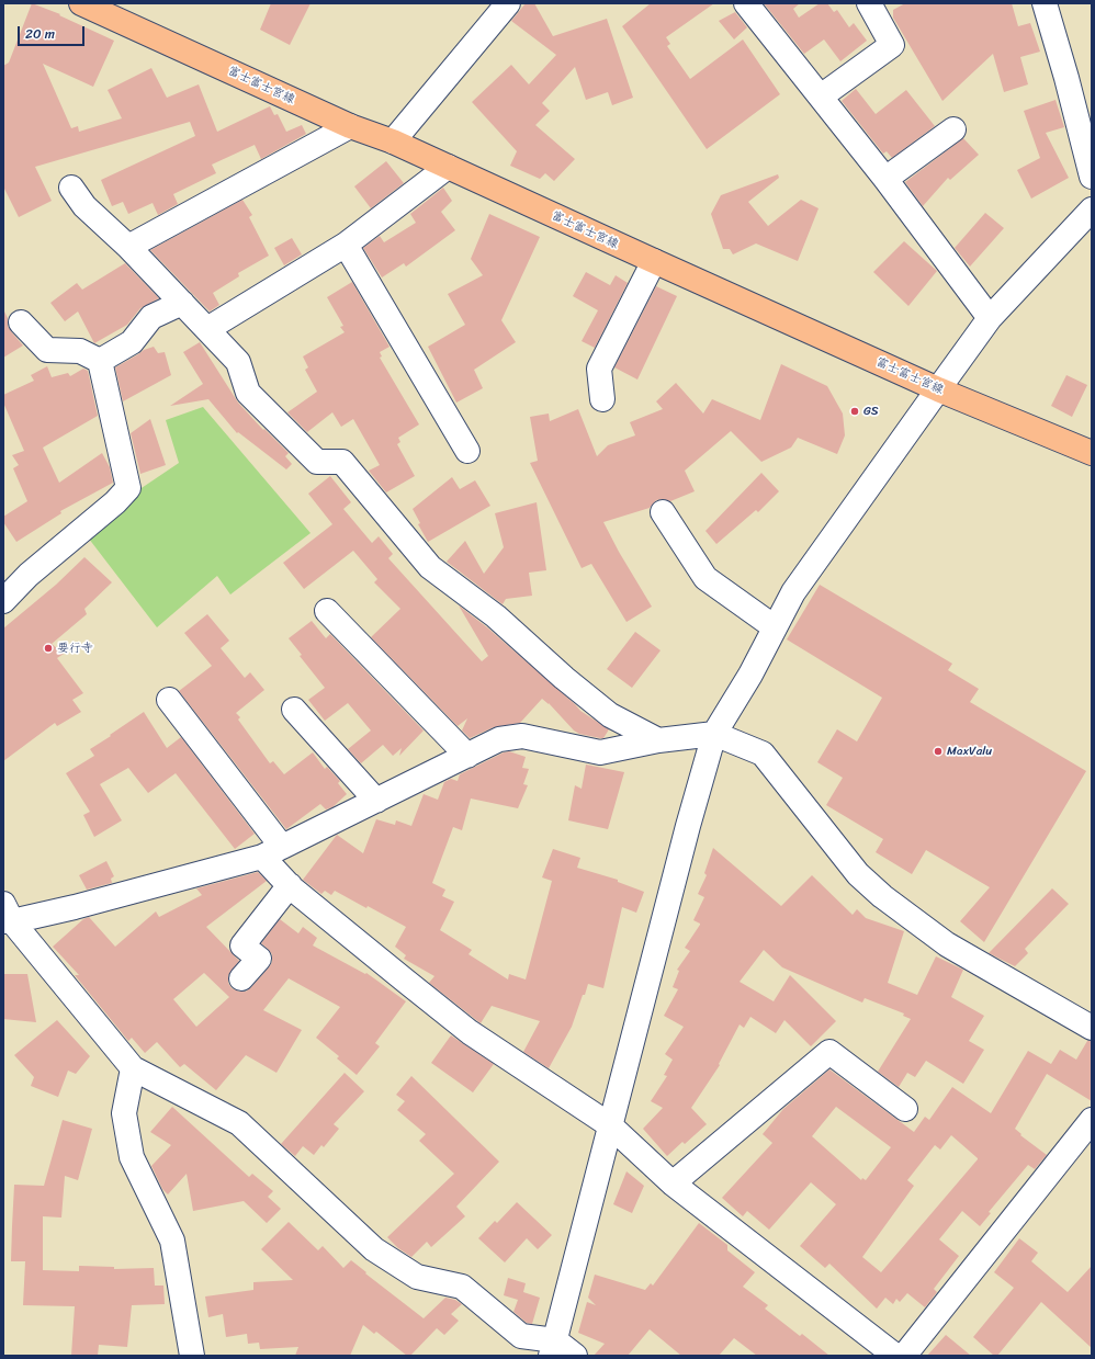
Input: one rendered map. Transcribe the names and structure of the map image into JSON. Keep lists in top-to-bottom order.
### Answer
{
  "streets": {
    "main road": ["富士富士宮線"]
  },
  "places": ["GS", "要行寺", "MaxValu"],
  "scale_bar": "20 m"
}
